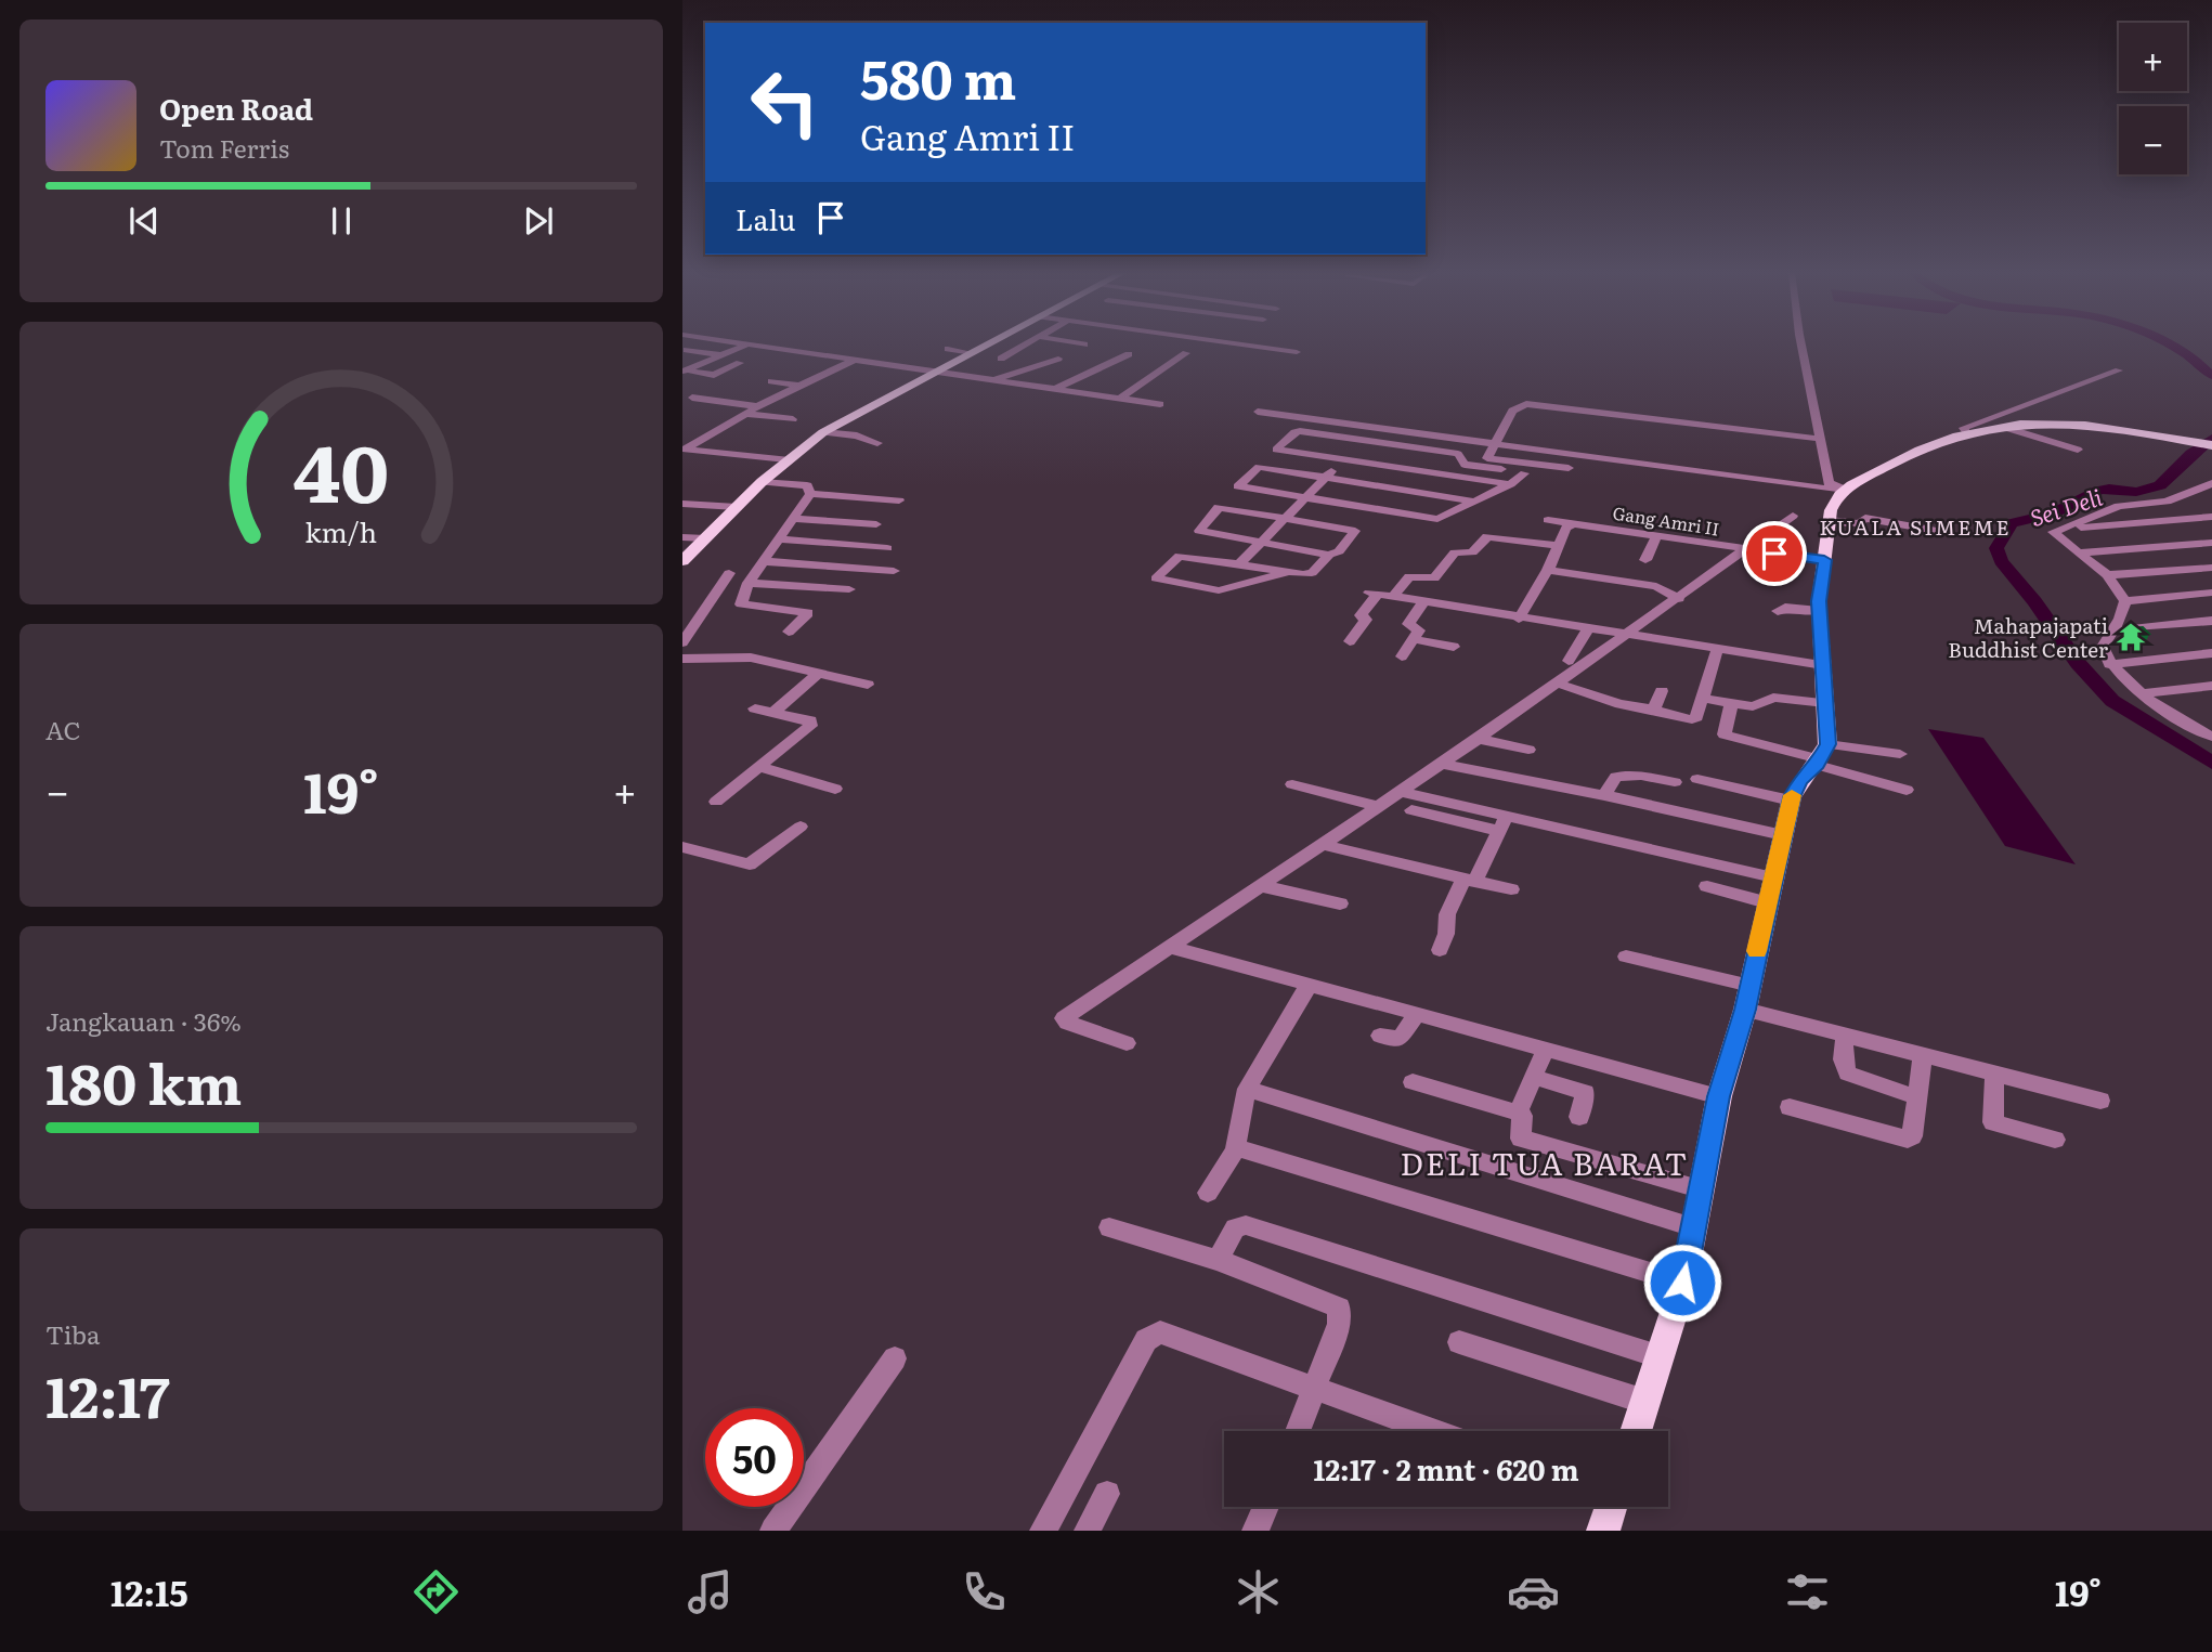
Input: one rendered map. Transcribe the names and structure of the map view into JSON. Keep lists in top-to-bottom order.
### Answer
{
  "streets": {
    "street": ["Gang Amri II"]
  },
  "districts": ["KUALA SIMEME", "DELI TUA BARAT"],
  "water": ["Sei Deli"],
  "places": {
    "temple": ["Mahapajapati Buddhist Center"]
  },
  "page": {
    "map_buttons": ["+", "−"],
    "turn": ["580 m", "Gang Amri II"],
    "song": ["Open Road", "Tom Ferris"],
    "then": "Lalu",
    "tile": [
      "AC",
      ["Jangkauan · 36%", "180 km"],
      ["Tiba", "12:17"]
    ],
    "heat": ["−", "19°", "+"],
    "limit": "50",
    "trip": "12:17 · 2 mnt · 620 m",
    "tabs": ["12:15", "19°"],
    "gauge": ["40", "km/h"]
  }
}
